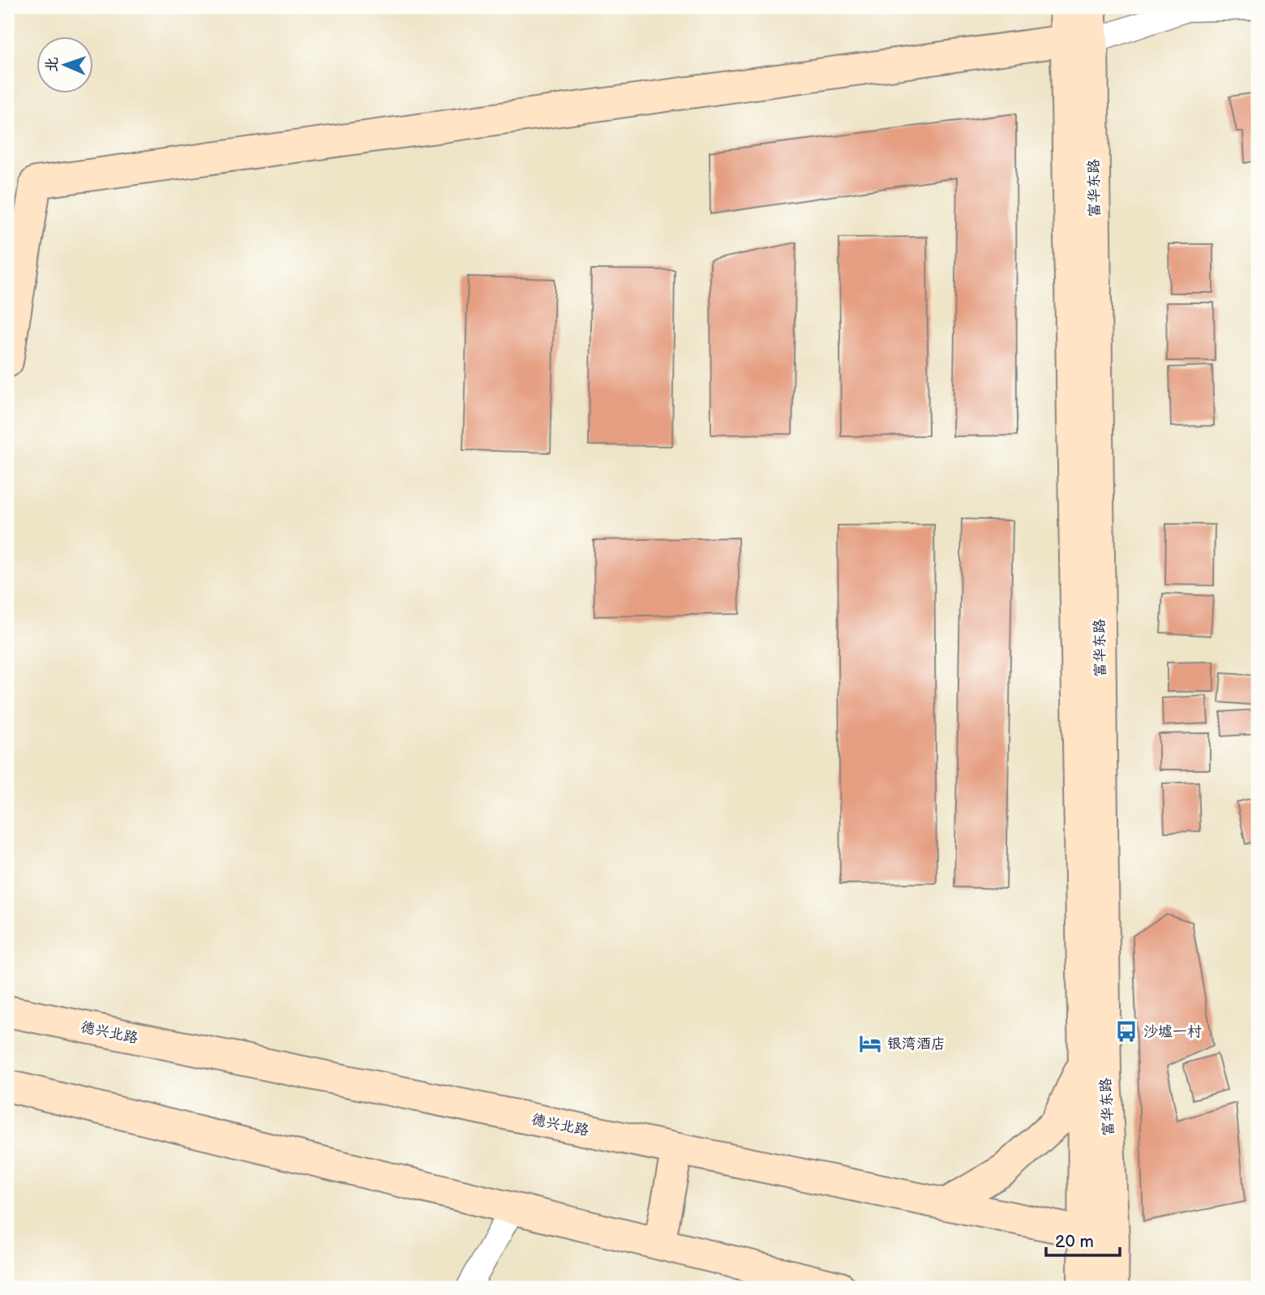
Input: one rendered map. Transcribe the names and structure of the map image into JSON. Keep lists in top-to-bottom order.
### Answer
{
  "streets": {
    "street": ["富华东路", "德兴北路"]
  },
  "crossings": [
    ["富华东路", "德兴北路"]
  ],
  "places": {
    "bus stop": ["沙墟一村"],
    "hotel": ["银湾酒店"]
  },
  "scale_bar": "20 m",
  "north": "left"
}
